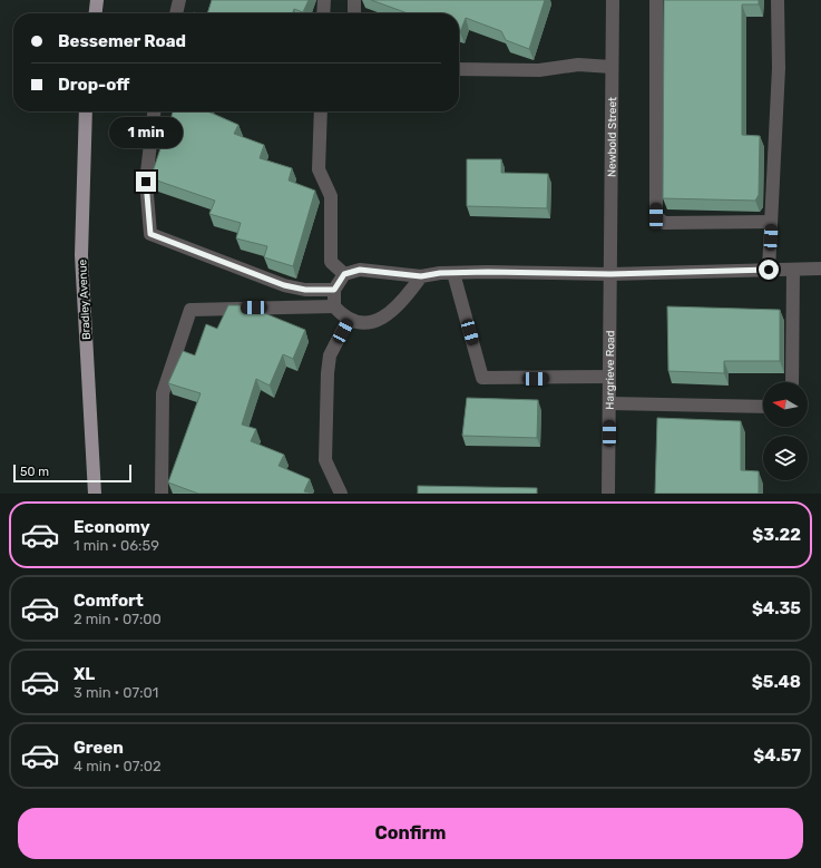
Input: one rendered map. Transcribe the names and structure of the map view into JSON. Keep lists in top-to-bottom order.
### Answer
{
  "streets": {
    "main road": ["Bradley Avenue"],
    "street": ["Newbold Street", "Hargrieve Road"]
  },
  "crossings": [
    ["Newbold Street", "Hargrieve Road"]
  ],
  "scale_bar": "50 m",
  "north": "left",
  "page": {
    "banner": ["Bessemer Road", "Drop-off"],
    "bubble": "1 min",
    "scale": "50 m",
    "list": [
      {
        "name": "Economy",
        "note": "1 min · 06:59",
        "value": "$3.22"
      },
      {
        "name": "Comfort",
        "note": "2 min · 07:00",
        "value": "$4.35"
      },
      {
        "name": "XL",
        "note": "3 min · 07:01",
        "value": "$5.48"
      },
      {
        "name": "Green",
        "note": "4 min · 07:02",
        "value": "$4.57"
      }
    ],
    "buttons": "Confirm"
  }
}
